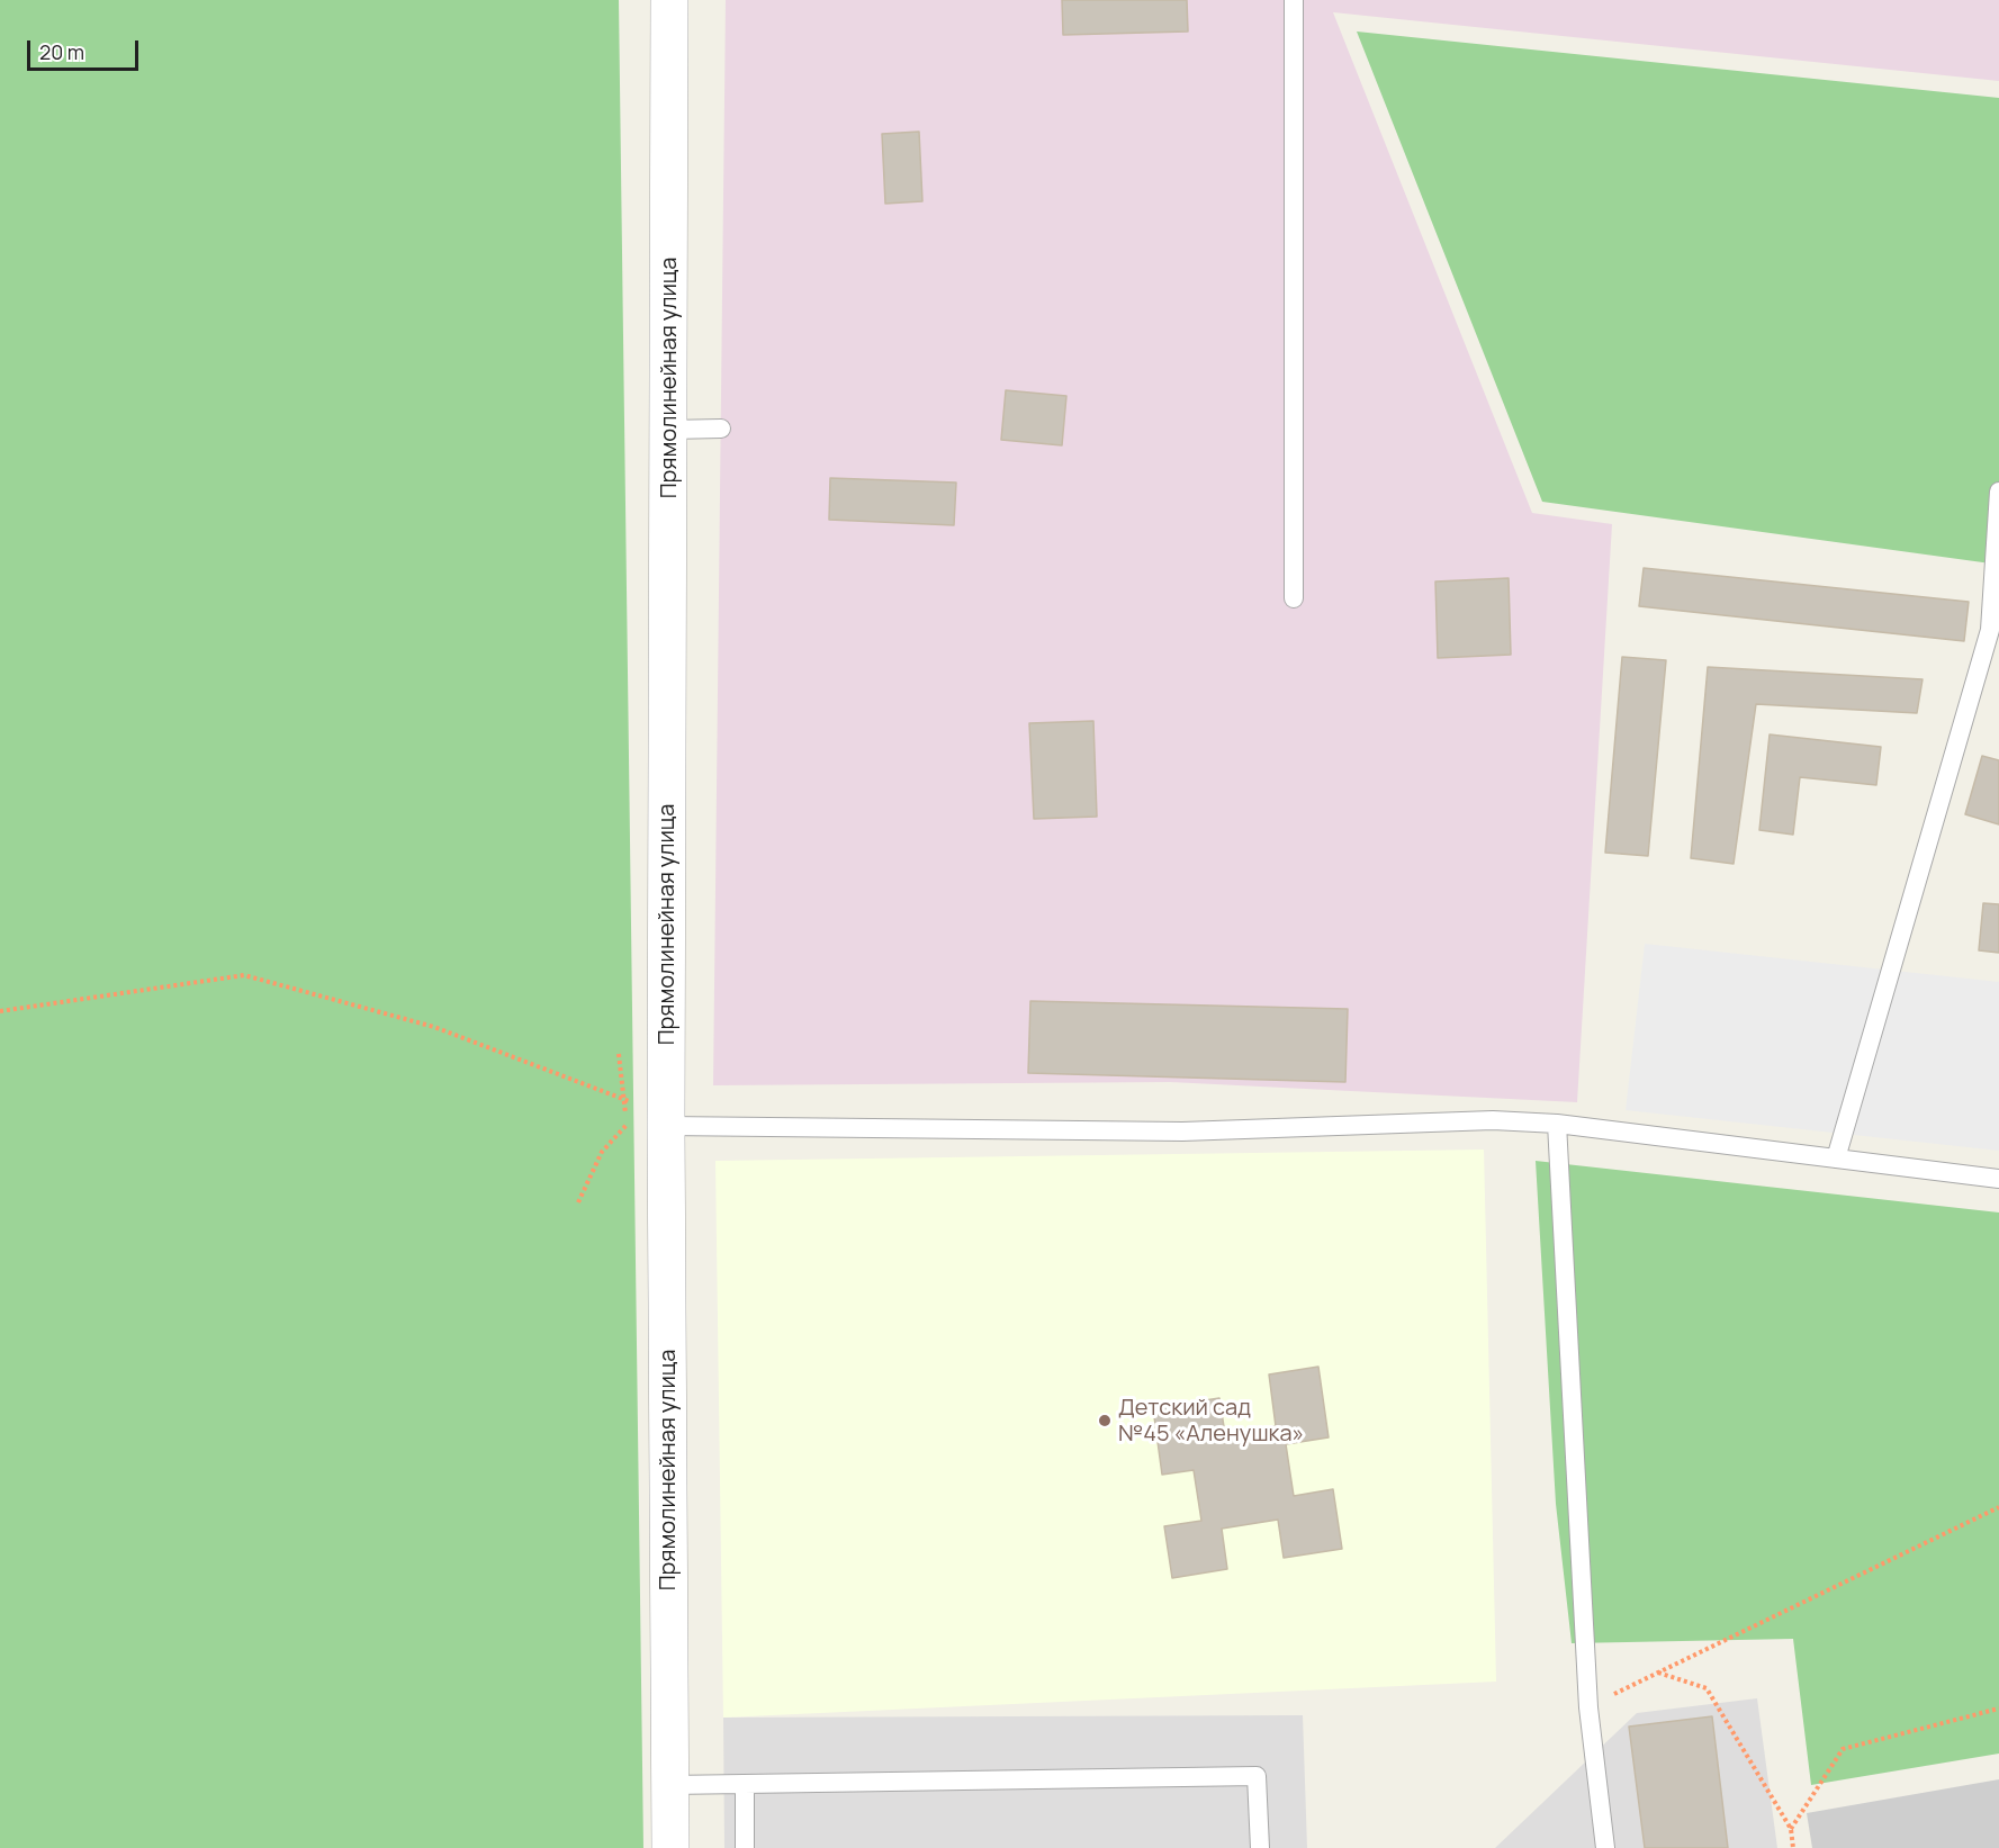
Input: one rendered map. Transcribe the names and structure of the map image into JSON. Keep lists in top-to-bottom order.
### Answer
{
  "streets": {
    "street": ["Прямолинейная улица"]
  },
  "places": ["Детский сад №45 «Аленушка»"],
  "scale_bar": "20 m"
}
